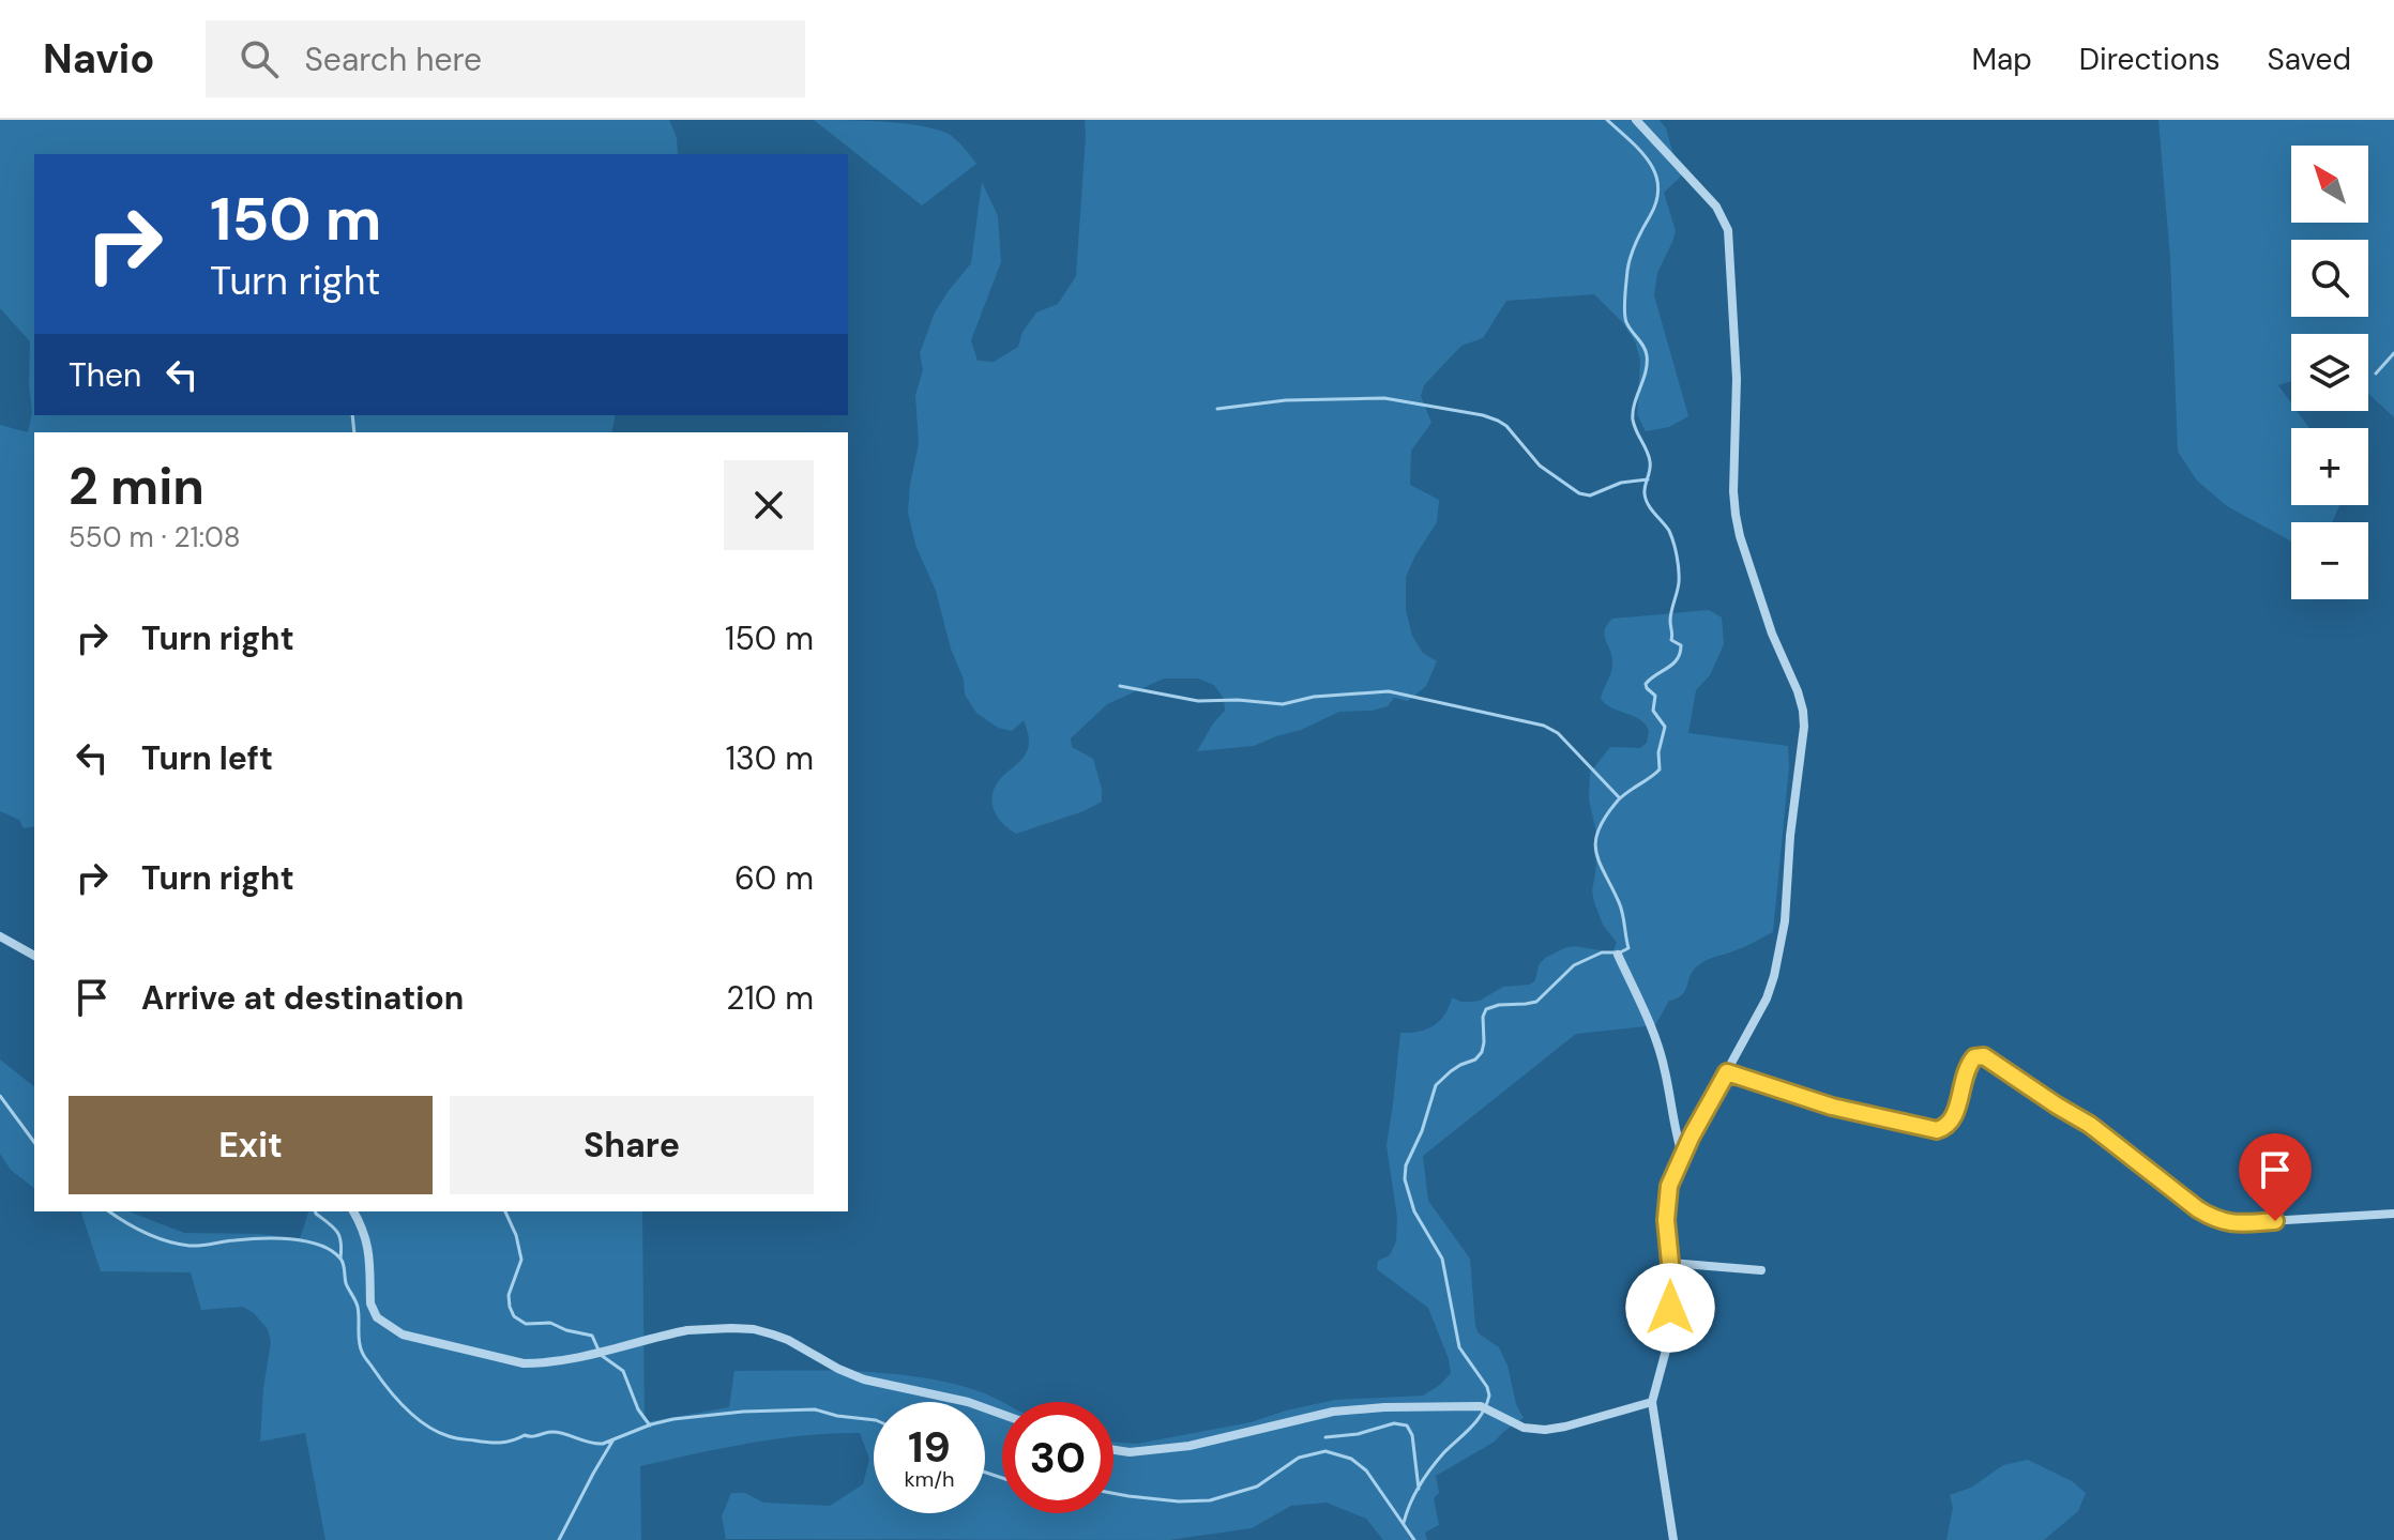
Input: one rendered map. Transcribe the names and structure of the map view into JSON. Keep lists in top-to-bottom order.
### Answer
{
  "north": "top left",
  "page": {
    "header": "Navio",
    "search": "Search here",
    "nav": ["Map", "Directions", "Saved"],
    "map_buttons": ["+", "−"],
    "turn": ["150 m", "Turn right"],
    "then": "Then",
    "heading": ["2 min", "550 m · 21:08"],
    "list": [
      {
        "name": "Turn right",
        "value": "150 m"
      },
      {
        "name": "Turn left",
        "value": "130 m"
      },
      {
        "name": "Turn right",
        "value": "60 m"
      },
      {
        "name": "Arrive at destination",
        "value": "210 m"
      }
    ],
    "buttons": ["Exit", "Share"],
    "speed": "19 km/h",
    "limit": "30"
  }
}
